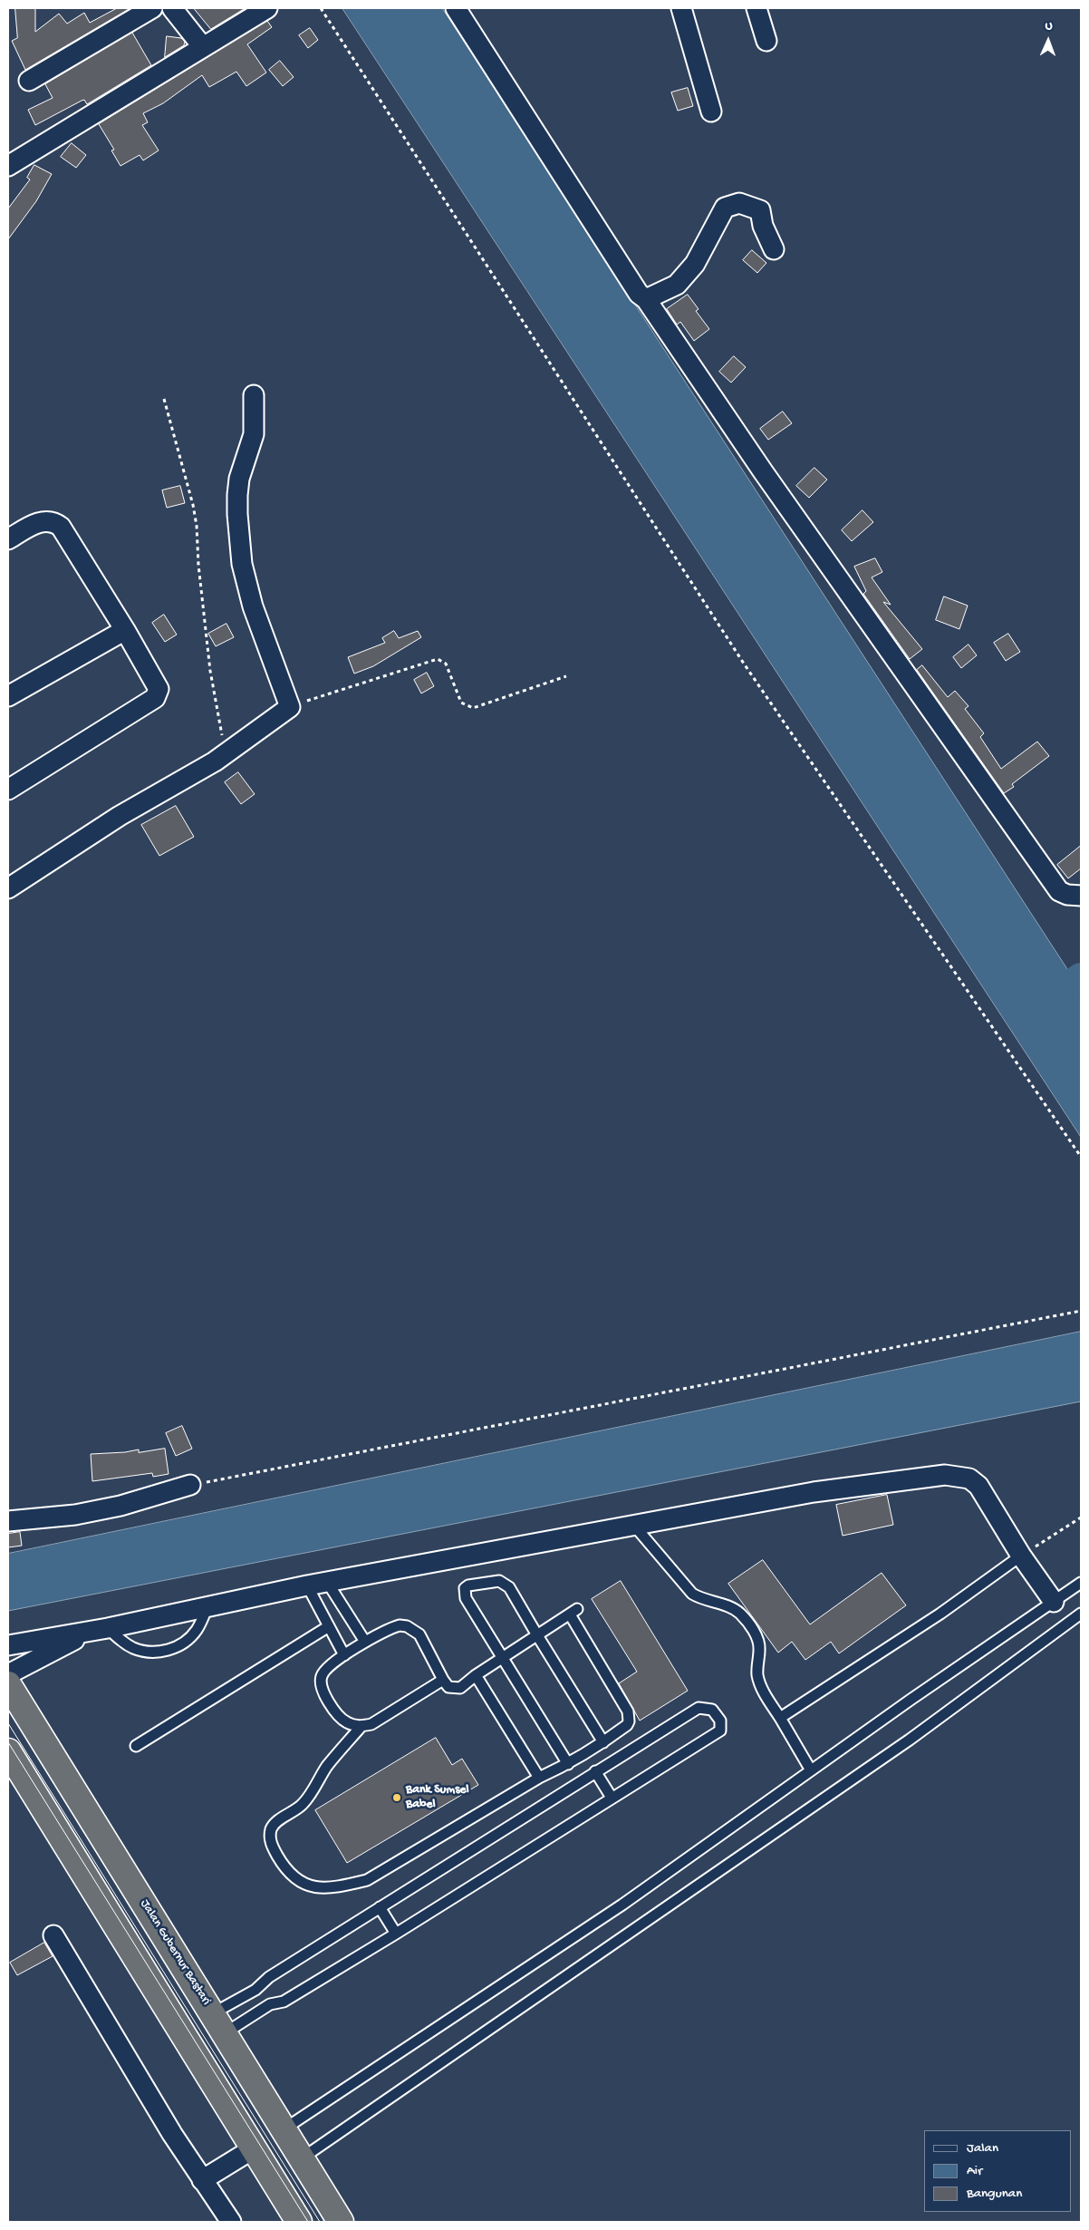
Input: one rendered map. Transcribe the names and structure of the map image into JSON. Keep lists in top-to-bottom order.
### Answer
{
  "streets": {
    "highway": ["Jalan Gubernur Bastari"]
  },
  "places": ["Bank Sumsel Babel"],
  "legend": ["Jalan", "Air", "Bangunan"],
  "north": "top"
}
